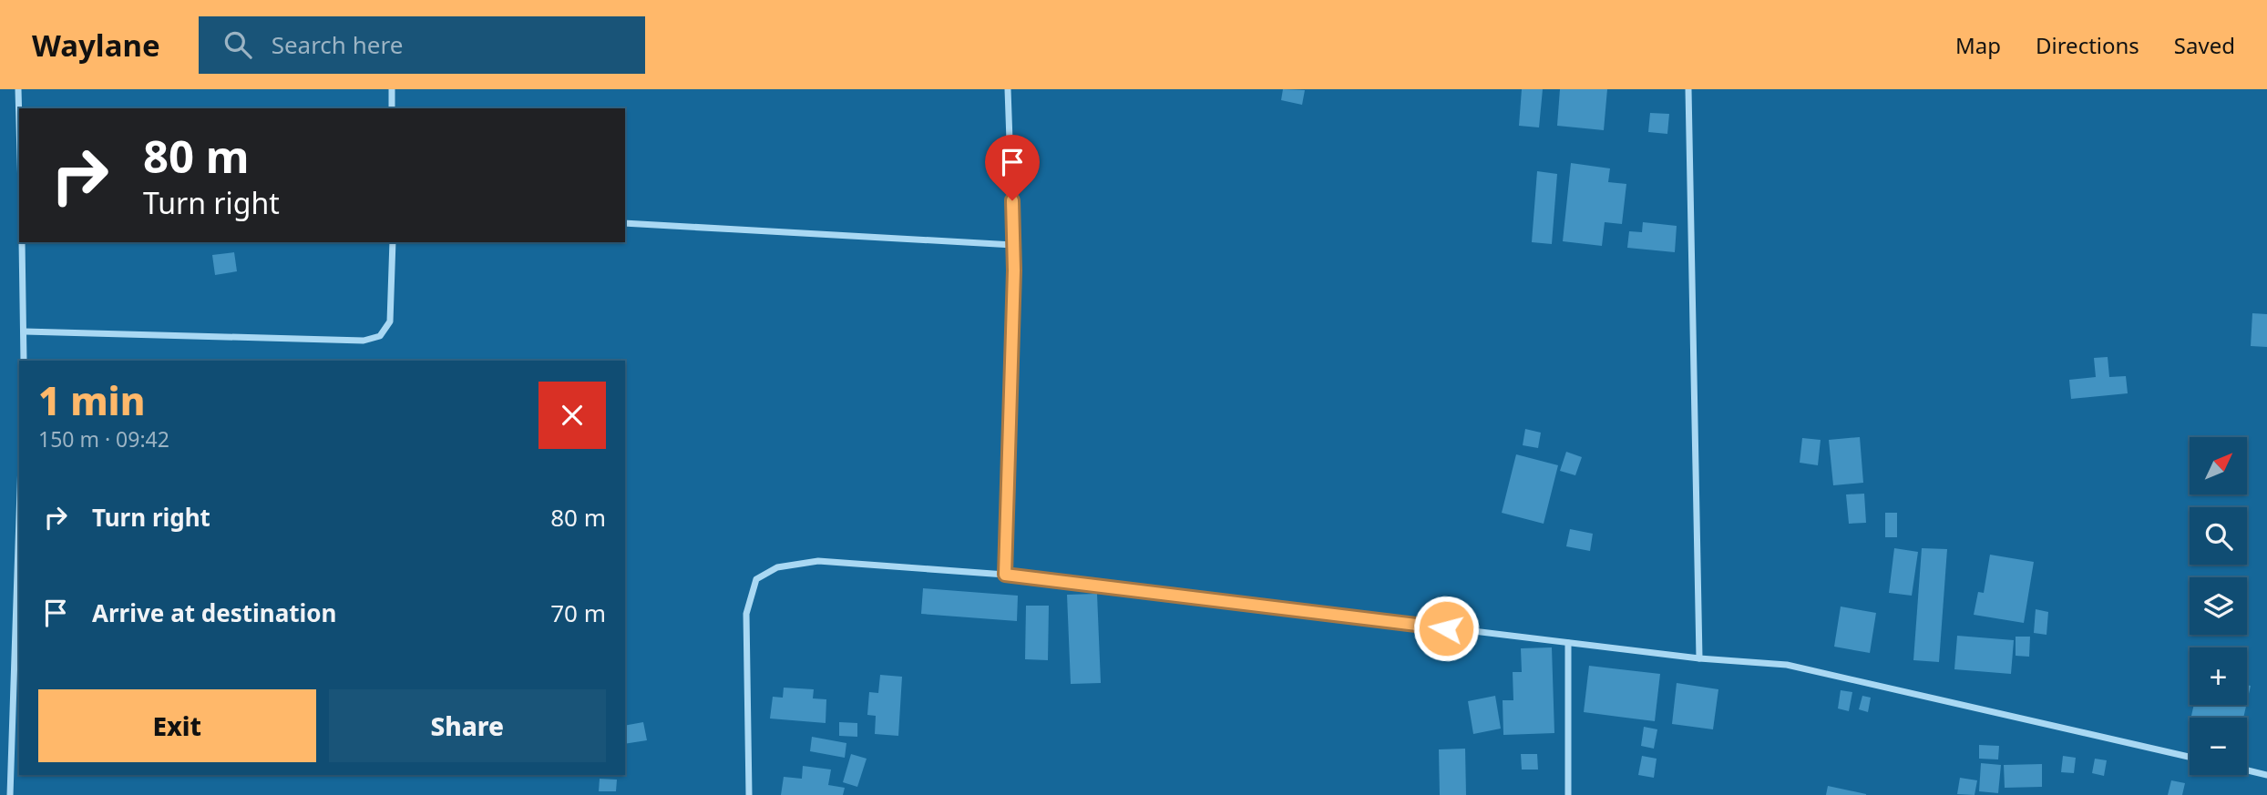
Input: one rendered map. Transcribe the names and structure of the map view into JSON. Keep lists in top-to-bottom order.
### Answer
{
  "north": "top right",
  "page": {
    "header": "Waylane",
    "search": "Search here",
    "nav": ["Map", "Directions", "Saved"],
    "turn": ["80 m", "Turn right"],
    "heading": ["1 min", "150 m · 09:42"],
    "map_buttons": ["+", "−"],
    "list": [
      {
        "name": "Turn right",
        "value": "80 m"
      },
      {
        "name": "Arrive at destination",
        "value": "70 m"
      }
    ],
    "buttons": ["Exit", "Share"]
  }
}
